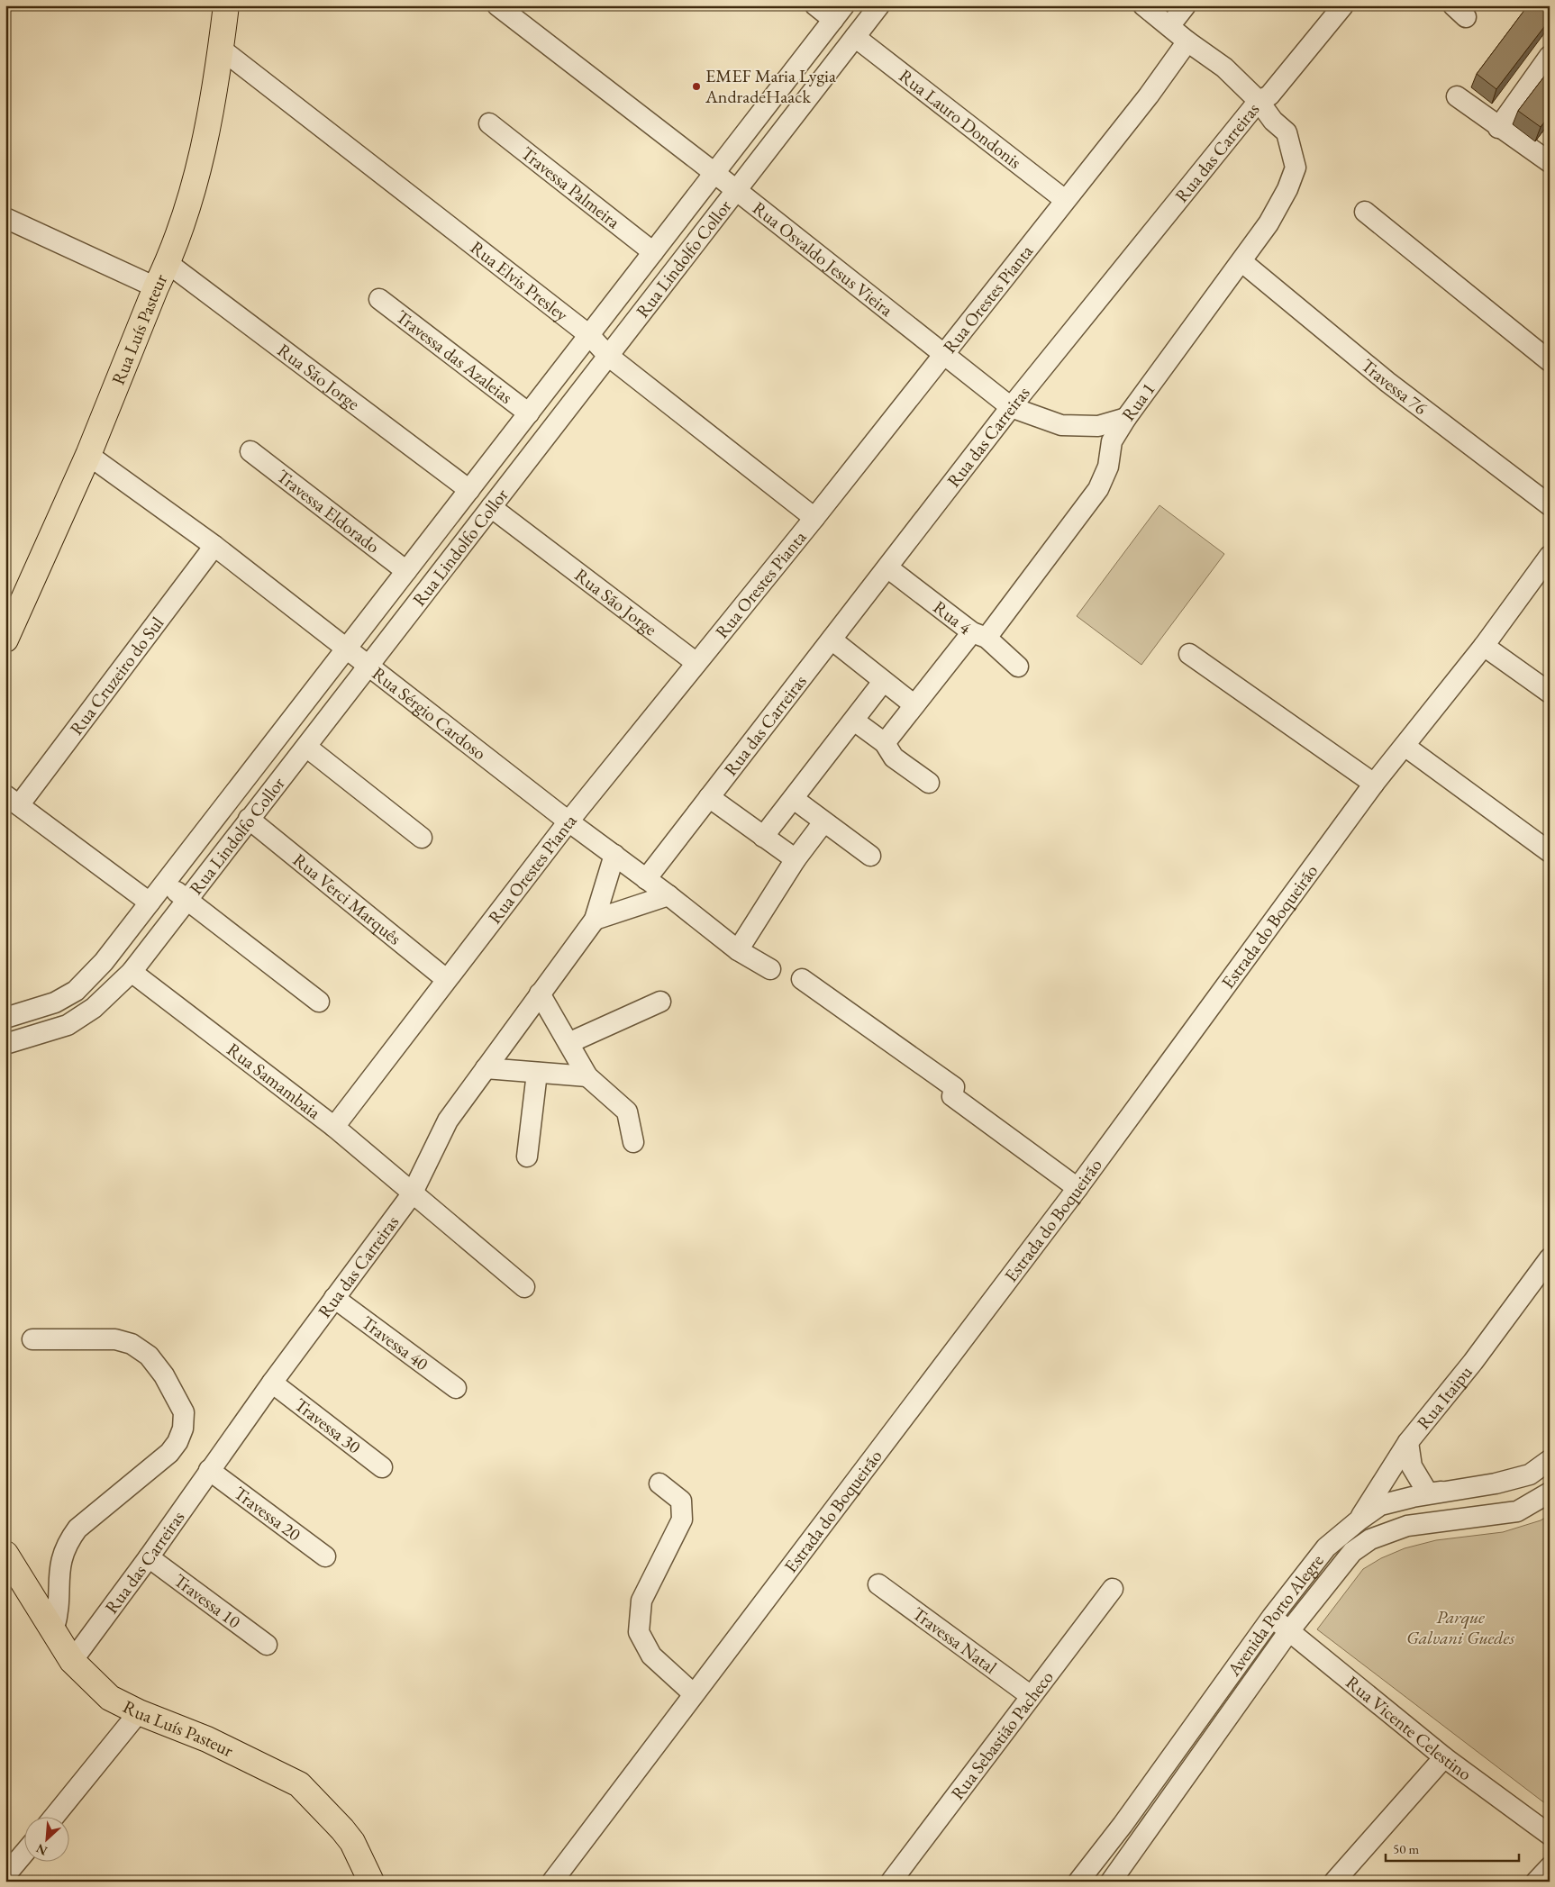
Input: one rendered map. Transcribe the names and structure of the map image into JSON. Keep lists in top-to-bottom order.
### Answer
{
  "streets": {
    "main road": ["Rua Luís Pasteur"],
    "street": [
      "Rua Lauro Dondonis",
      "Rua das Carreiras",
      "Travessa Palmeira",
      "Rua Lindolfo Collor",
      "Rua Osvaldo Jesus Vieira",
      "Rua Elvis Presley",
      "Rua Orestes Pianta",
      "Travessa das Azaleias",
      "Rua São Jorge",
      "Travessa 76",
      "Rua 1",
      "Travessa Eldorado",
      "Rua 4",
      "Rua Cruzeiro do Sul",
      "Rua Sérgio Cardoso",
      "Rua Verci Marquês",
      "Estrada do Boqueirão",
      "Rua Samambaia",
      "Travessa 40",
      "Rua Itaipu",
      "Travessa 30",
      "Travessa 20",
      "Travessa 10",
      "Avenida Porto Alegre",
      "Travessa Natal",
      "Rua Vicente Celestino",
      "Rua Sebastião Pacheco"
    ]
  },
  "crossings": [
    ["Rua Lauro Dondonis", "Rua Lindolfo Collor"],
    ["Rua Lauro Dondonis", "Rua Orestes Pianta"],
    ["Rua das Carreiras", "Rua Osvaldo Jesus Vieira"],
    ["Rua das Carreiras", "Rua Luís Pasteur"],
    ["Rua das Carreiras", "Rua 1"],
    ["Rua das Carreiras", "Rua 4"],
    ["Rua das Carreiras", "Rua Sérgio Cardoso"],
    ["Rua das Carreiras", "Rua Samambaia"],
    ["Rua das Carreiras", "Travessa 40"],
    ["Rua das Carreiras", "Travessa 30"],
    ["Rua das Carreiras", "Travessa 20"],
    ["Rua das Carreiras", "Travessa 10"],
    ["Travessa Palmeira", "Rua Lindolfo Collor"],
    ["Rua Lindolfo Collor", "Rua Osvaldo Jesus Vieira"],
    ["Rua Lindolfo Collor", "Rua Elvis Presley"],
    ["Rua Lindolfo Collor", "Travessa das Azaleias"],
    ["Rua Lindolfo Collor", "Rua São Jorge"],
    ["Rua Lindolfo Collor", "Travessa Eldorado"],
    ["Rua Lindolfo Collor", "Rua Sérgio Cardoso"],
    ["Rua Lindolfo Collor", "Rua Verci Marquês"],
    ["Rua Lindolfo Collor", "Rua Samambaia"],
    ["Rua Osvaldo Jesus Vieira", "Rua Orestes Pianta"],
    ["Rua Osvaldo Jesus Vieira", "Rua 1"],
    ["Rua Elvis Presley", "Rua Orestes Pianta"],
    ["Rua Elvis Presley", "Rua Luís Pasteur"],
    ["Rua Orestes Pianta", "Rua São Jorge"],
    ["Rua Orestes Pianta", "Rua Sérgio Cardoso"],
    ["Rua Orestes Pianta", "Rua Verci Marquês"],
    ["Rua Orestes Pianta", "Rua Samambaia"],
    ["Rua Luís Pasteur", "Rua São Jorge"],
    ["Rua Luís Pasteur", "Rua Sérgio Cardoso"],
    ["Travessa 76", "Rua 1"],
    ["Rua 1", "Rua 4"],
    ["Rua Cruzeiro do Sul", "Rua Sérgio Cardoso"],
    ["Rua Itaipu", "Avenida Porto Alegre"],
    ["Avenida Porto Alegre", "Rua Vicente Celestino"],
    ["Travessa Natal", "Rua Sebastião Pacheco"]
  ],
  "parks": ["Parque Galvani Guedes"],
  "places": ["EMEF Maria Lygia AndradeHaack"],
  "scale_bar": "50 m",
  "north": "bottom left"
}
